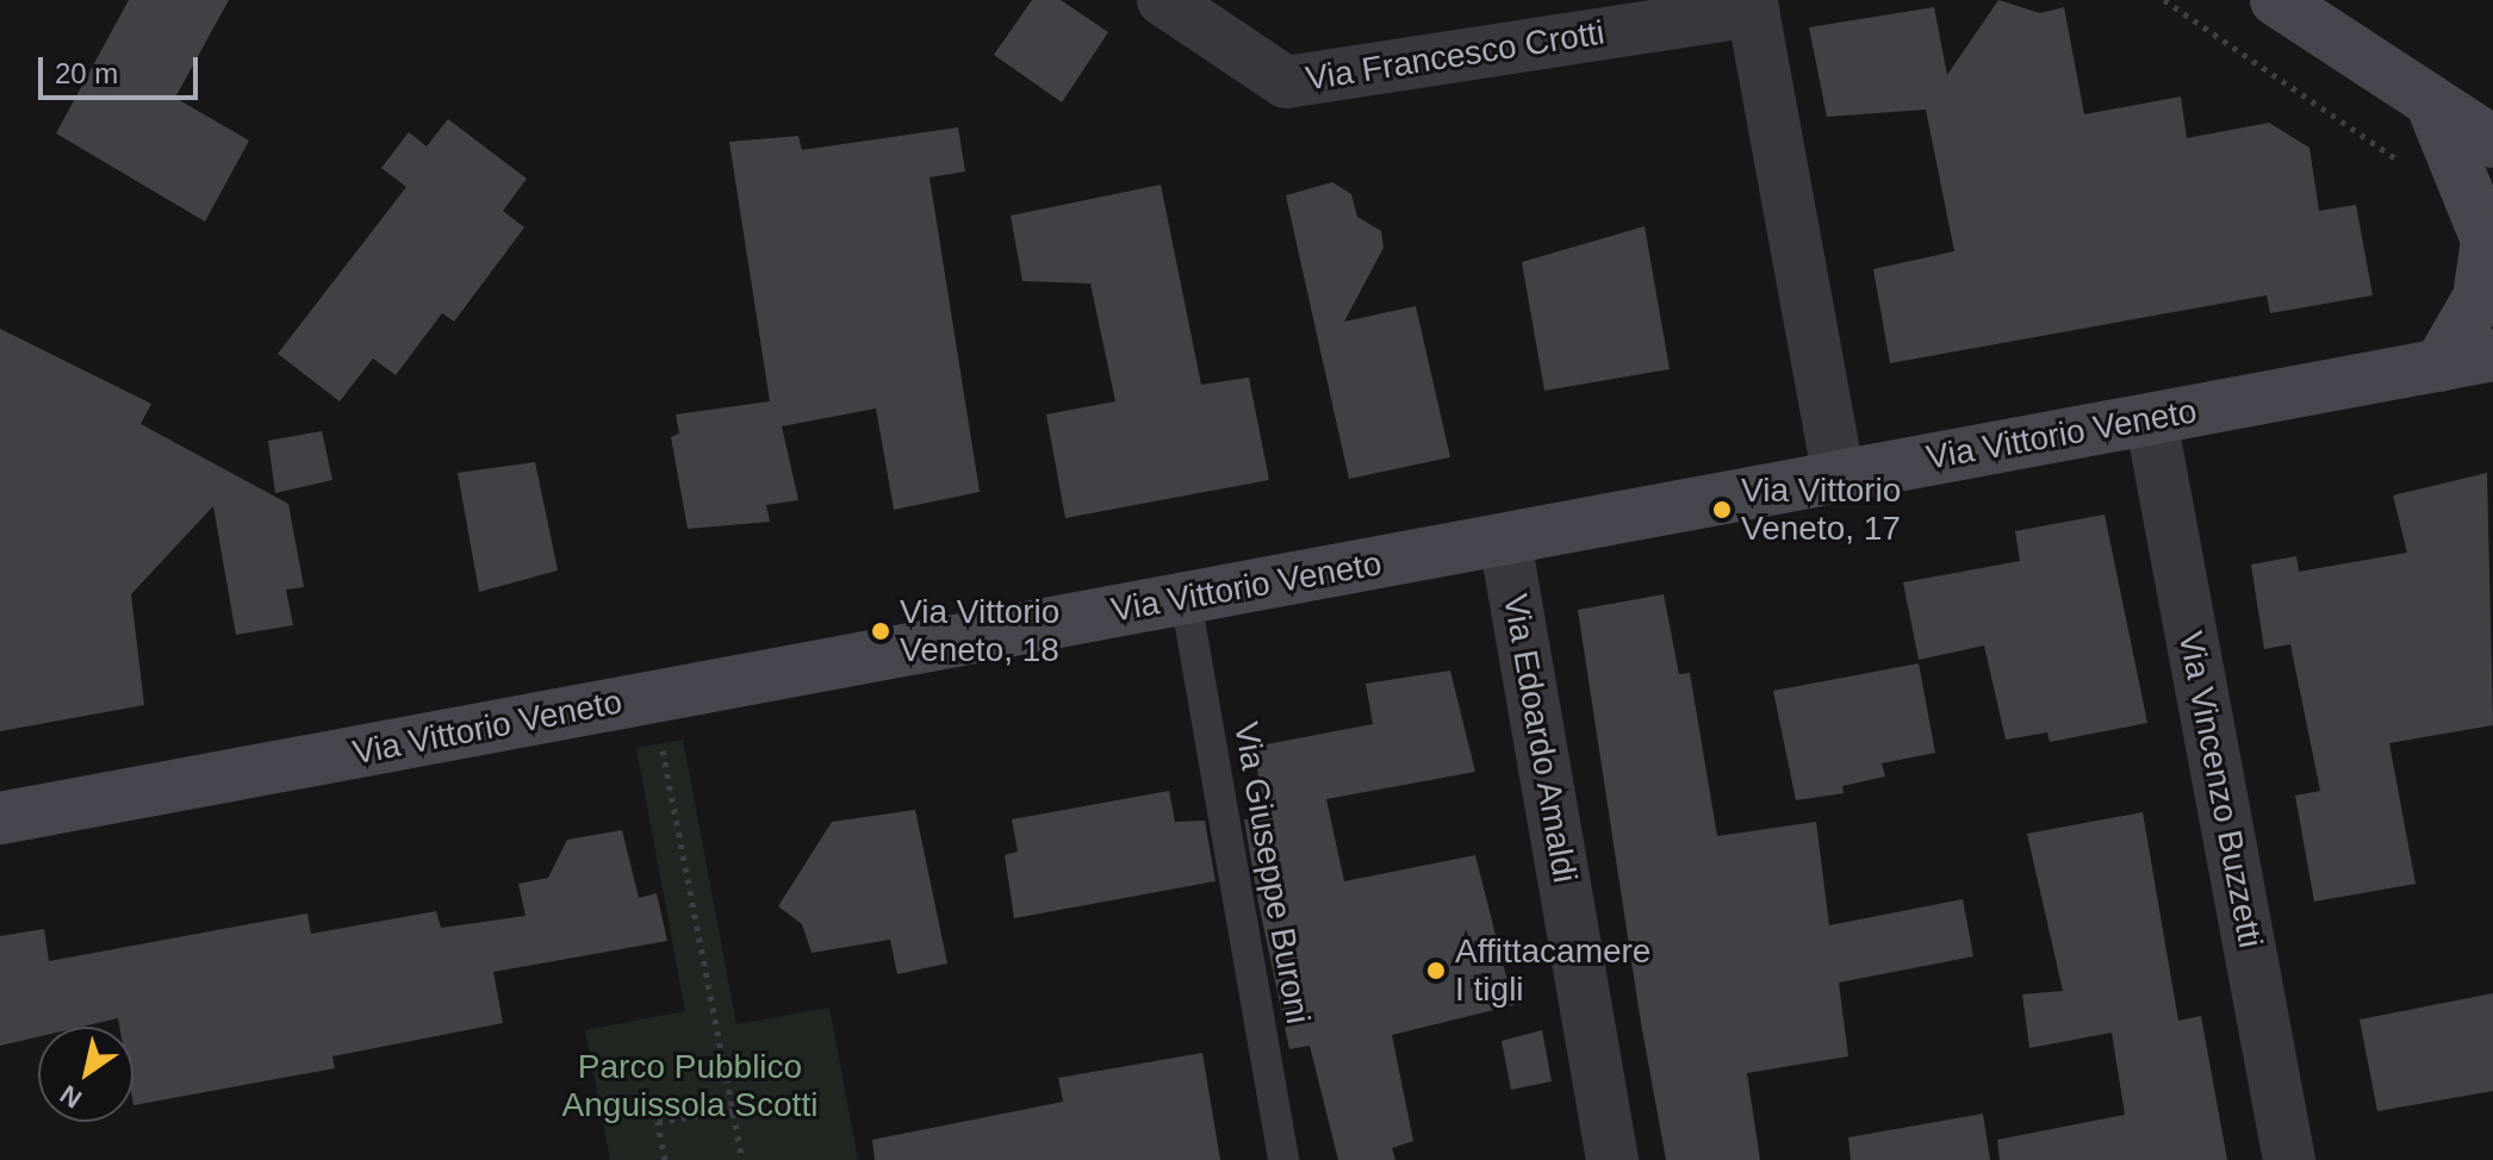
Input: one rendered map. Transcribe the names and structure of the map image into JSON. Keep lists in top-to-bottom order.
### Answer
{
  "streets": {
    "main road": ["Via Vittorio Veneto"],
    "street": ["Via Francesco Crotti", "Via Edoardo Amaldi", "Via Vincenzo Buzzetti"],
    "lane": ["Via Giuseppe Buroni"]
  },
  "crossings": [
    ["Via Francesco Crotti", "Via Vittorio Veneto"],
    ["Via Vittorio Veneto", "Via Edoardo Amaldi"],
    ["Via Vittorio Veneto", "Via Vincenzo Buzzetti"],
    ["Via Vittorio Veneto", "Via Giuseppe Buroni"]
  ],
  "parks": ["Parco Pubblico Anguissola Scotti"],
  "places": ["Via Vittorio Veneto, 17", "Via Vittorio Veneto, 18", "Affittacamere I tigli"],
  "scale_bar": "20 m",
  "north": "bottom left"
}
